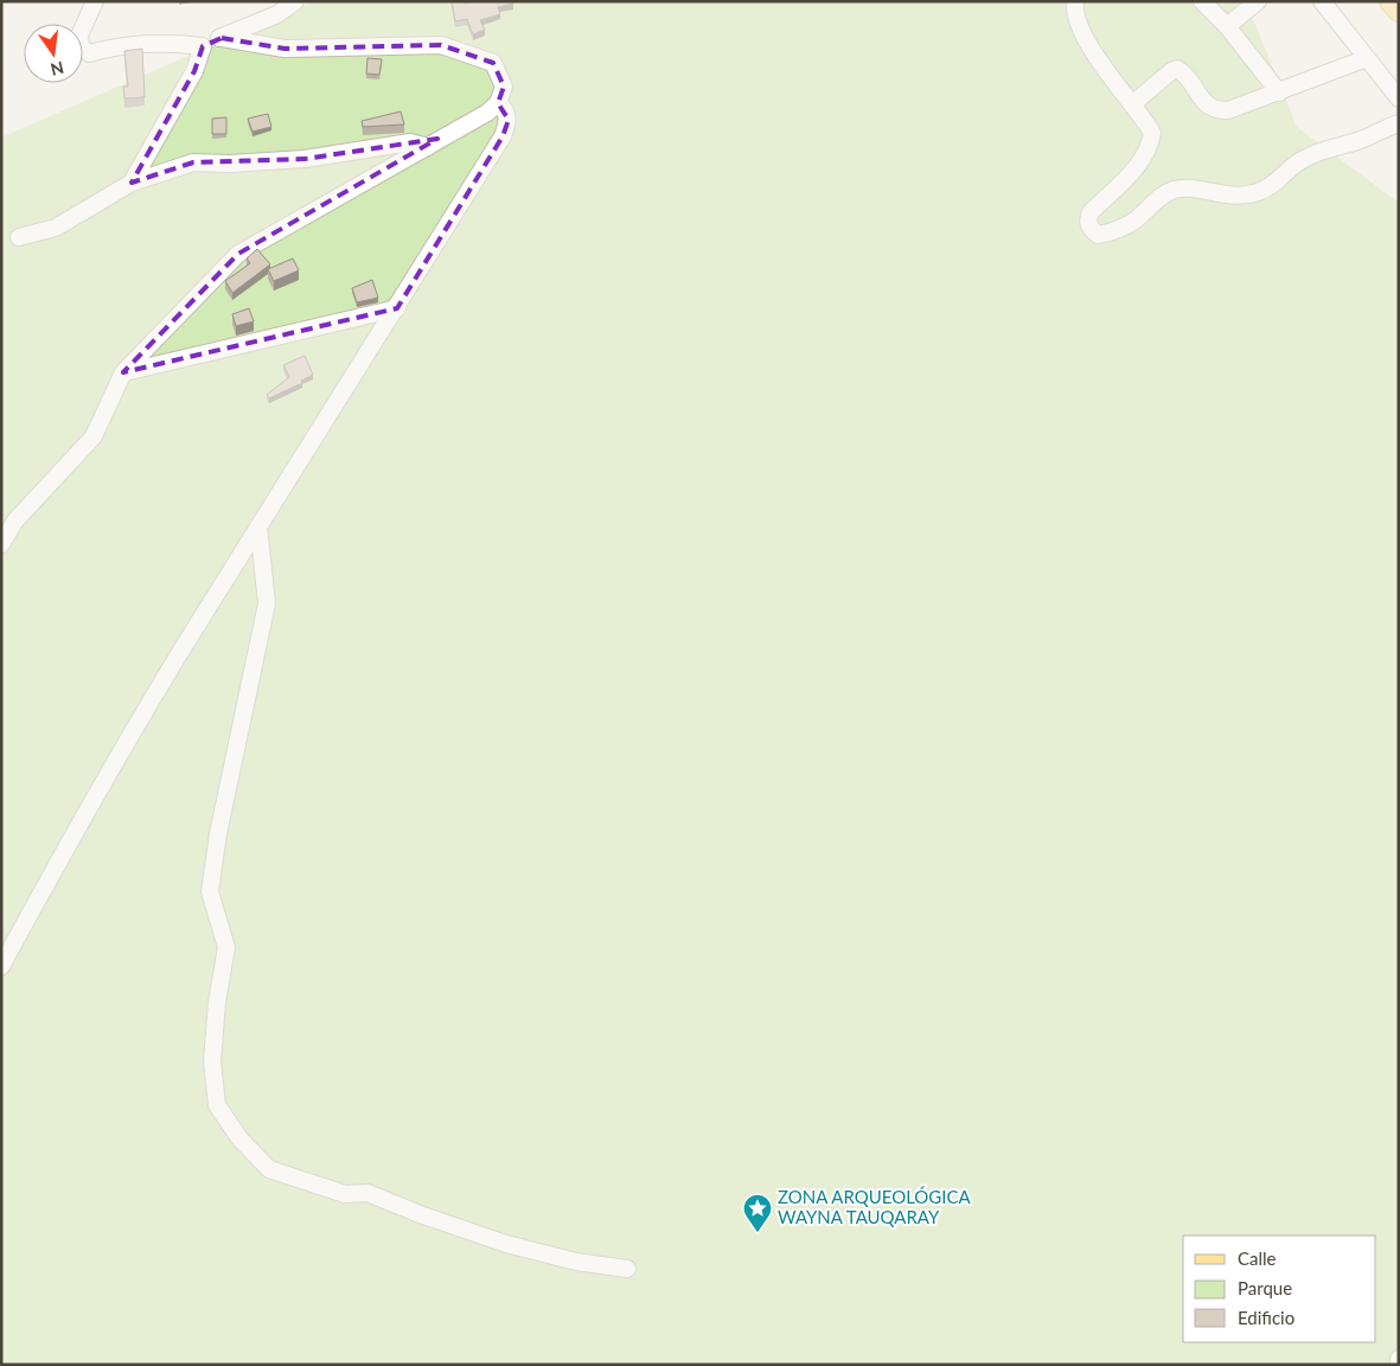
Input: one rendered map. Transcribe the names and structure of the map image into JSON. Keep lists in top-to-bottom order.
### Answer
{
  "places": {
    "place": ["ZONA ARQUEOLÓGICA WAYNA TAUQARAY"]
  },
  "legend": ["Calle", "Parque", "Edificio"],
  "north": "bottom"
}
